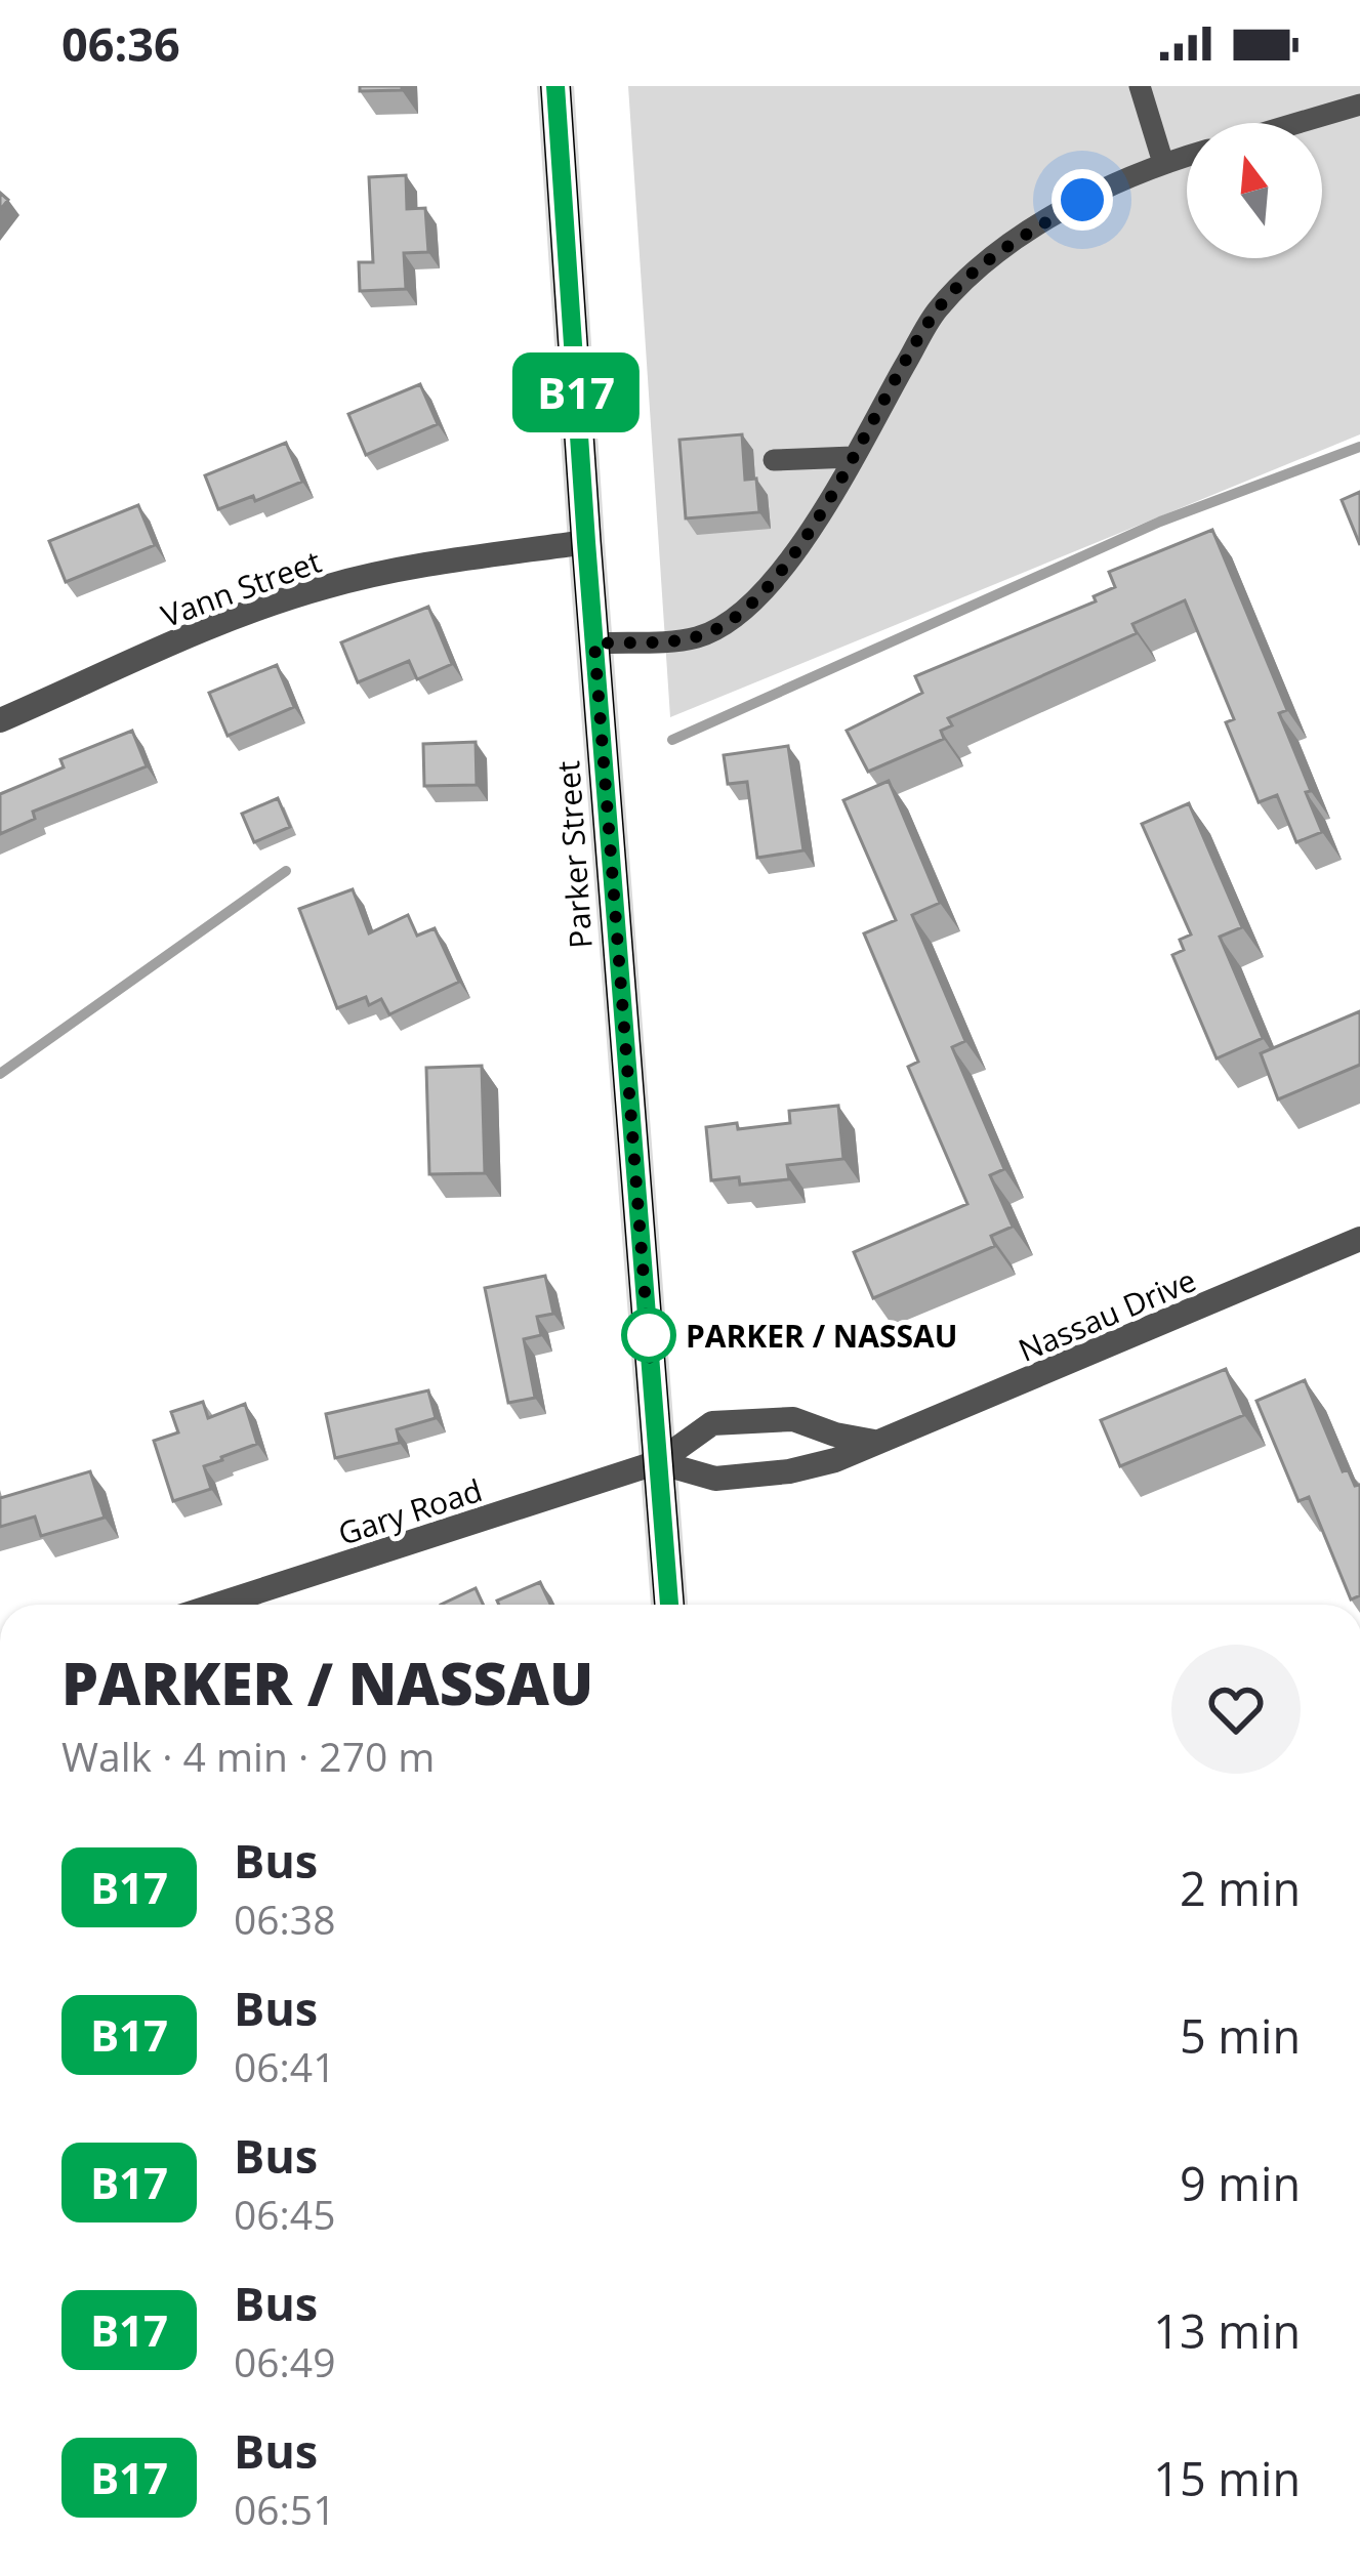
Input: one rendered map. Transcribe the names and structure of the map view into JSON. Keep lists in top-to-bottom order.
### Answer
{
  "streets": {
    "main road": ["Parker Street"],
    "street": ["Vann Street", "Nassau Drive", "Gary Road"]
  },
  "crossings": [
    ["Vann Street", "Parker Street"],
    ["Parker Street", "Nassau Drive"],
    ["Parker Street", "Gary Road"],
    ["Nassau Drive", "Gary Road"]
  ],
  "places": ["PARKER / NASSAU"],
  "lines": ["bus line B17"],
  "north": "top",
  "page": {
    "status": "06:36",
    "on_map": "B17",
    "heading": ["PARKER / NASSAU", "Walk · 4 min · 270 m"],
    "list": [
      {
        "mark": "B17",
        "name": "Bus",
        "note": "06:38",
        "value": "2 min"
      },
      {
        "mark": "B17",
        "name": "Bus",
        "note": "06:41",
        "value": "5 min"
      },
      {
        "mark": "B17",
        "name": "Bus",
        "note": "06:45",
        "value": "9 min"
      },
      {
        "mark": "B17",
        "name": "Bus",
        "note": "06:49",
        "value": "13 min"
      },
      {
        "mark": "B17",
        "name": "Bus",
        "note": "06:51",
        "value": "15 min"
      }
    ]
  }
}
